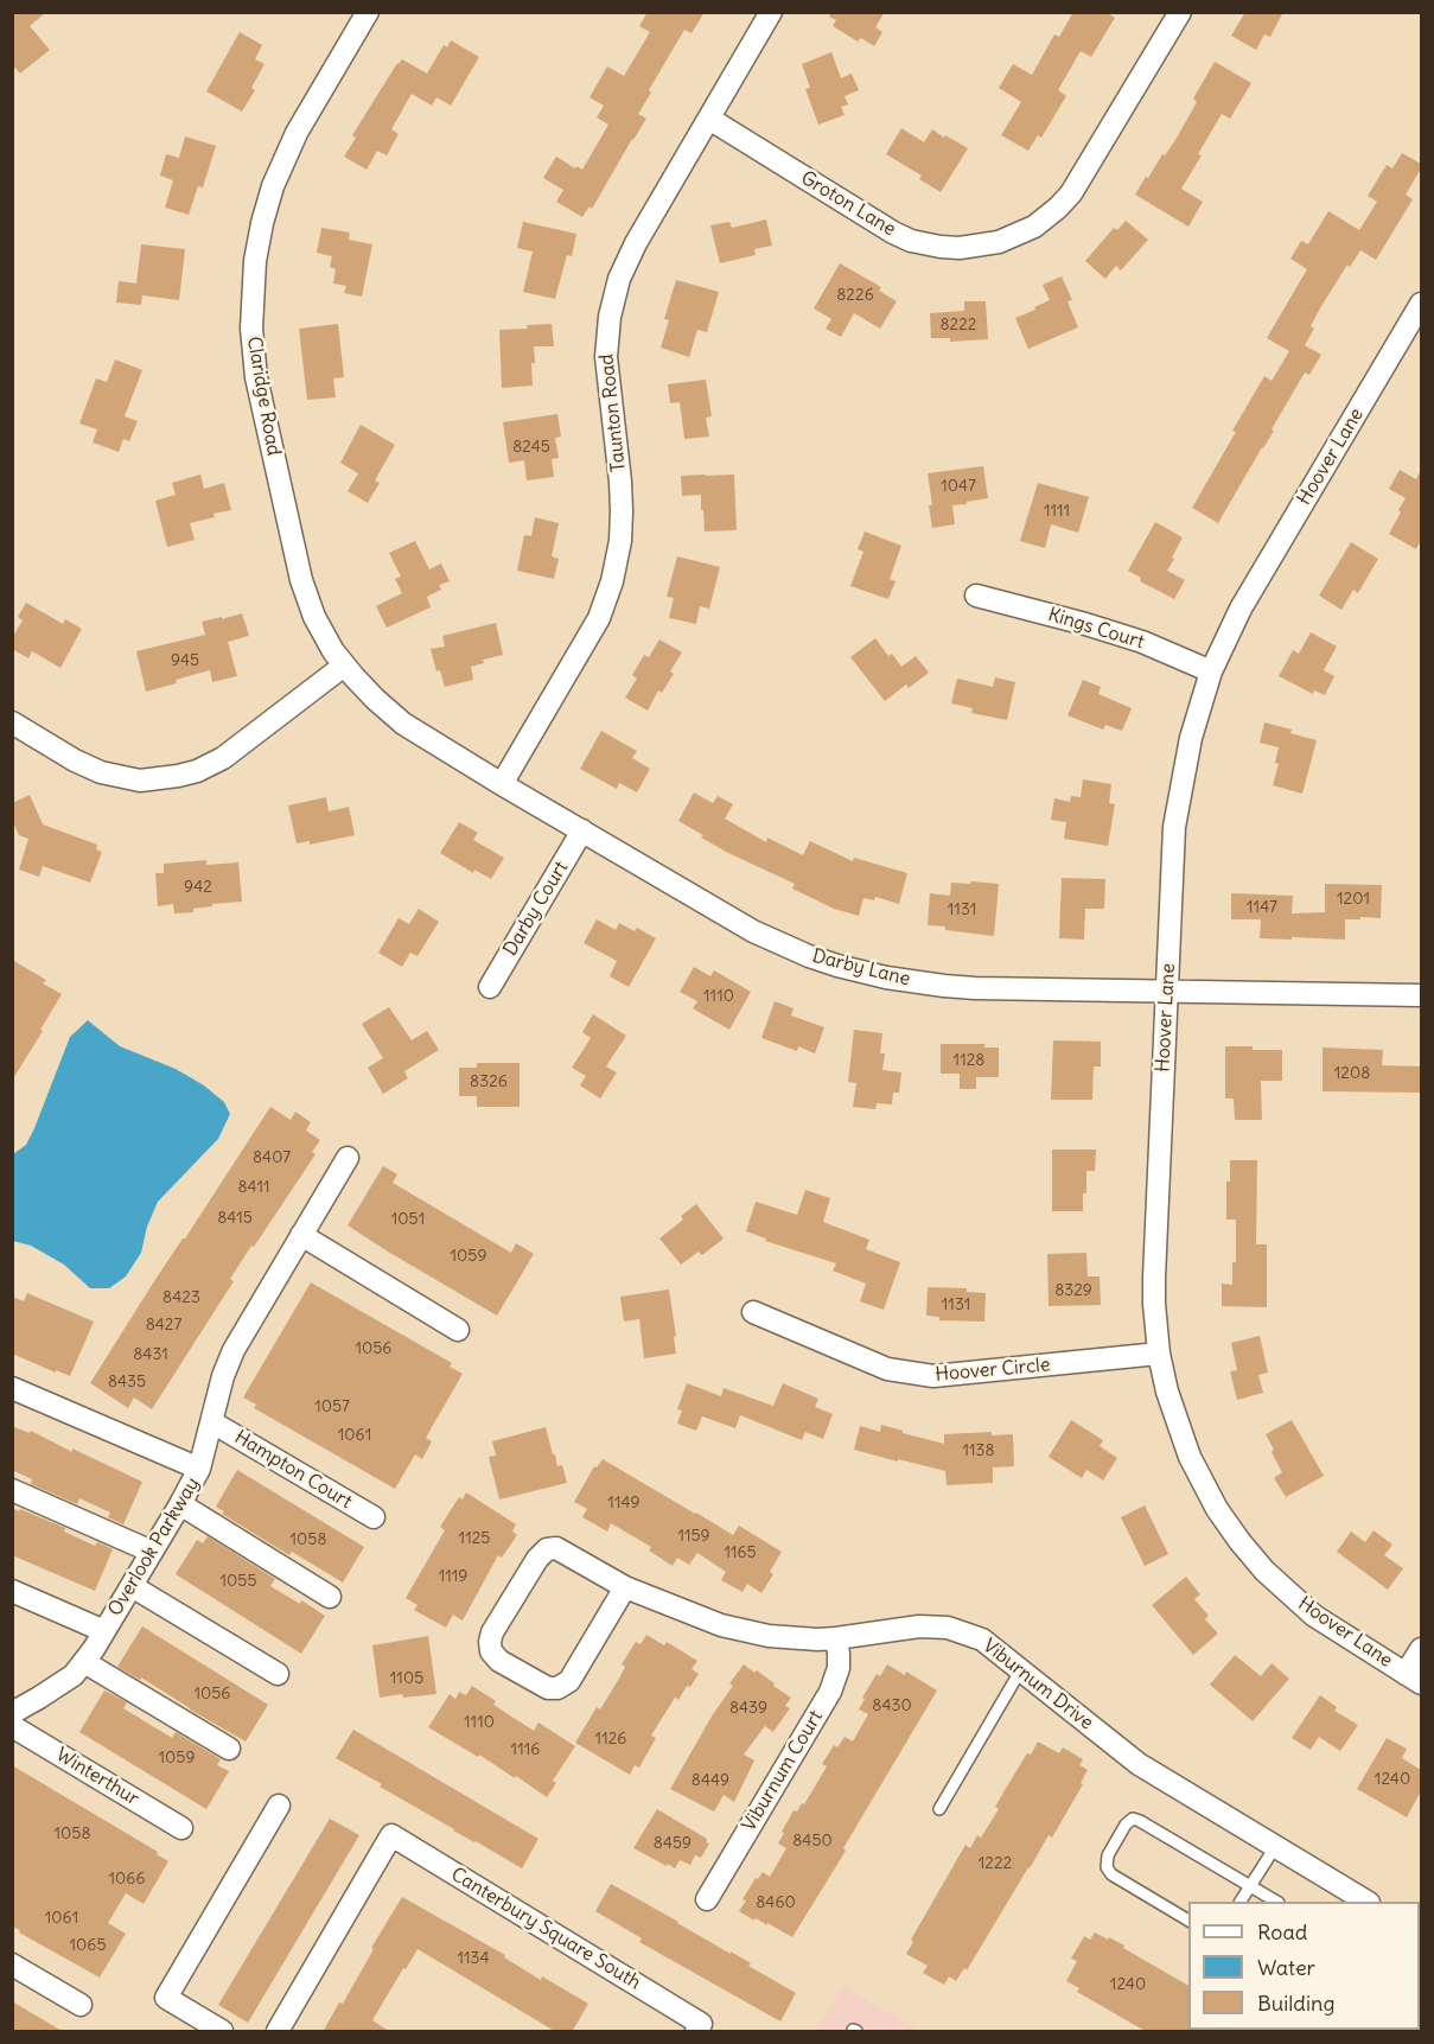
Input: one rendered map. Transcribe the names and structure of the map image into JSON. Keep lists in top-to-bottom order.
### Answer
{
  "streets": {
    "street": [
      "Groton Lane",
      "Claridge Road",
      "Taunton Road",
      "Hoover Lane",
      "Kings Court",
      "Darby Court",
      "Darby Lane",
      "Hoover Circle",
      "Hampton Court",
      "Overlook Parkway",
      "Viburnum Drive",
      "Viburnum Court",
      "Winterthur",
      "Canterbury Square South"
    ]
  },
  "crossings": [
    ["Groton Lane", "Taunton Road"],
    ["Claridge Road", "Darby Lane"],
    ["Taunton Road", "Darby Lane"],
    ["Hoover Lane", "Kings Court"],
    ["Hoover Lane", "Darby Lane"],
    ["Hoover Lane", "Hoover Circle"],
    ["Darby Court", "Darby Lane"],
    ["Hampton Court", "Overlook Parkway"],
    ["Viburnum Drive", "Viburnum Court"]
  ],
  "house_numbers": [
    "8226",
    "8222",
    "8245",
    "1047",
    "1111",
    "945",
    "942",
    "1201",
    "1147",
    "1131",
    "1110",
    "1128",
    "1208",
    "8326",
    "8407",
    "8411",
    "8415",
    "1051",
    "1059",
    "8329",
    "8423",
    "1131",
    "8427",
    "1056",
    "8431",
    "8435",
    "1057",
    "1061",
    "1138",
    "1149",
    "1159",
    "1125",
    "1058",
    "1165",
    "1119",
    "1055",
    "1105",
    "1056",
    "8430",
    "8439",
    "1110",
    "1126",
    "1116",
    "1059",
    "1240",
    "8449",
    "1058",
    "8450",
    "8459",
    "1222",
    "1066",
    "8460",
    "1061",
    "1065",
    "1134",
    "1240"
  ],
  "legend": ["Road", "Water", "Building"]
}
